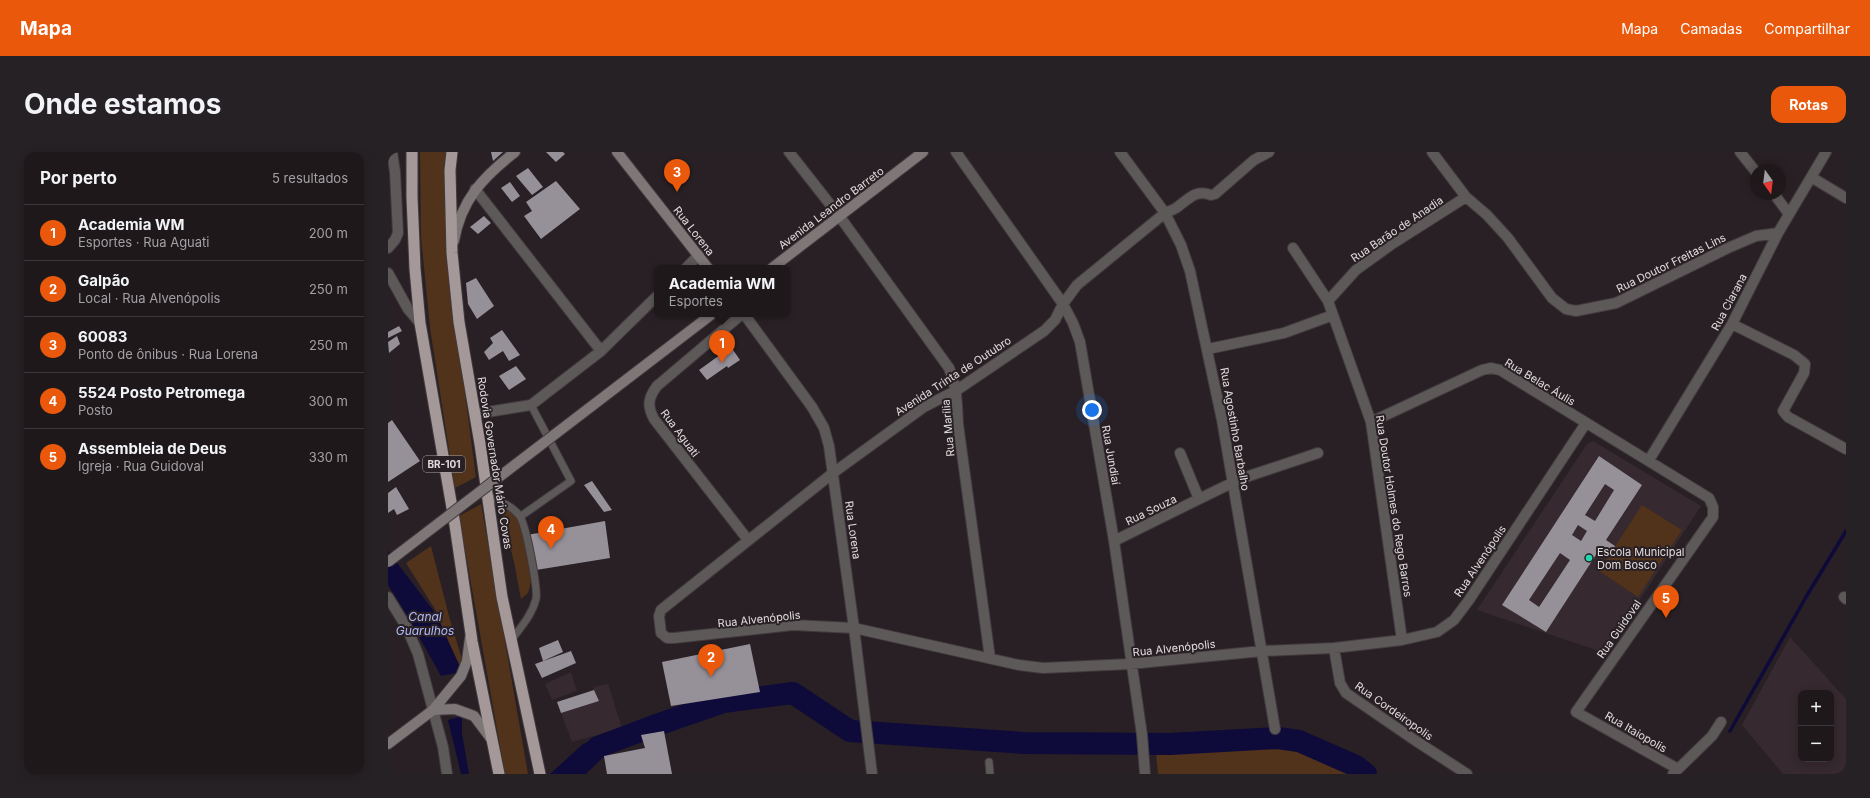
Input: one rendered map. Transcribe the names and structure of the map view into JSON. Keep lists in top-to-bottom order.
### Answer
{
  "streets": {
    "highway": ["Rodovia Governador Mário Covas", "BR-101"],
    "main road": ["Avenida Leandro Barreto", "Rua Lorena"],
    "street": [
      "Rua Barão de Anadia",
      "Rua Doutor Freitas Lins",
      "Rua Clarana",
      "Avenida Trinta de Outubro",
      "Rua Belac Áulis",
      "Rua Marília",
      "Rua Agostinho Barbalho",
      "Rua Aguati",
      "Rua Jundiaí",
      "Rua Doutor Holmes do Rego Barros",
      "Rua Souza",
      "Rua Alvenópolis",
      "Rua Guidoval",
      "Rua Cordeiropolis",
      "Rua Itaiopolis"
    ]
  },
  "crossings": [
    ["Avenida Leandro Barreto", "Rua Marília"],
    ["Rua Barão de Anadia", "Rua Doutor Freitas Lins"],
    ["Rua Barão de Anadia", "Rua Doutor Holmes do Rego Barros"],
    ["Rua Lorena", "Avenida Trinta de Outubro"],
    ["Rua Lorena", "Rua Alvenópolis"],
    ["Rua Doutor Freitas Lins", "Rua Clarana"],
    ["Rua Clarana", "Rua Belac Áulis"],
    ["Rua Clarana", "Rua Guidoval"],
    ["Avenida Trinta de Outubro", "Rua Marília"],
    ["Avenida Trinta de Outubro", "Rua Agostinho Barbalho"],
    ["Avenida Trinta de Outubro", "Rua Aguati"],
    ["Avenida Trinta de Outubro", "Rua Jundiaí"],
    ["Avenida Trinta de Outubro", "Rua Alvenópolis"],
    ["Rua Belac Áulis", "Rua Doutor Holmes do Rego Barros"],
    ["Rua Belac Áulis", "Rua Alvenópolis"],
    ["Rua Belac Áulis", "Rua Guidoval"],
    ["Rua Marília", "Rua Alvenópolis"],
    ["Rua Agostinho Barbalho", "Rua Souza"],
    ["Rua Agostinho Barbalho", "Rua Alvenópolis"],
    ["Rua Jundiaí", "Rua Souza"],
    ["Rua Jundiaí", "Rua Alvenópolis"],
    ["Rua Doutor Holmes do Rego Barros", "Rua Alvenópolis"],
    ["Rua Alvenópolis", "Rua Cordeiropolis"],
    ["Rua Guidoval", "Rua Itaiopolis"]
  ],
  "water": ["Canal Guarulhos"],
  "places": ["Escola Municipal Dom Bosco"],
  "north": "bottom",
  "page": {
    "header": "Mapa",
    "nav": ["Mapa", "Camadas", "Compartilhar"],
    "buttons": "Rotas",
    "title": "Onde estamos",
    "heading": ["Por perto", "5 resultados"],
    "pins": [
      "3",
      "1",
      "4",
      "5",
      "2"
    ],
    "list": [
      {
        "mark": "1",
        "name": "Academia WM",
        "note": "Esportes · Rua Aguati",
        "value": "200 m"
      },
      {
        "mark": "2",
        "name": "Galpão",
        "note": "Local · Rua Alvenópolis",
        "value": "250 m"
      },
      {
        "mark": "3",
        "name": "60083",
        "note": "Ponto de ônibus · Rua Lorena",
        "value": "250 m"
      },
      {
        "mark": "4",
        "name": "5524 Posto Petromega",
        "note": "Posto",
        "value": "300 m"
      },
      {
        "mark": "5",
        "name": "Assembleia de Deus",
        "note": "Igreja · Rua Guidoval",
        "value": "330 m"
      }
    ],
    "popup": ["Academia WM", "Esportes"],
    "map_buttons": ["+", "−"]
  }
}
